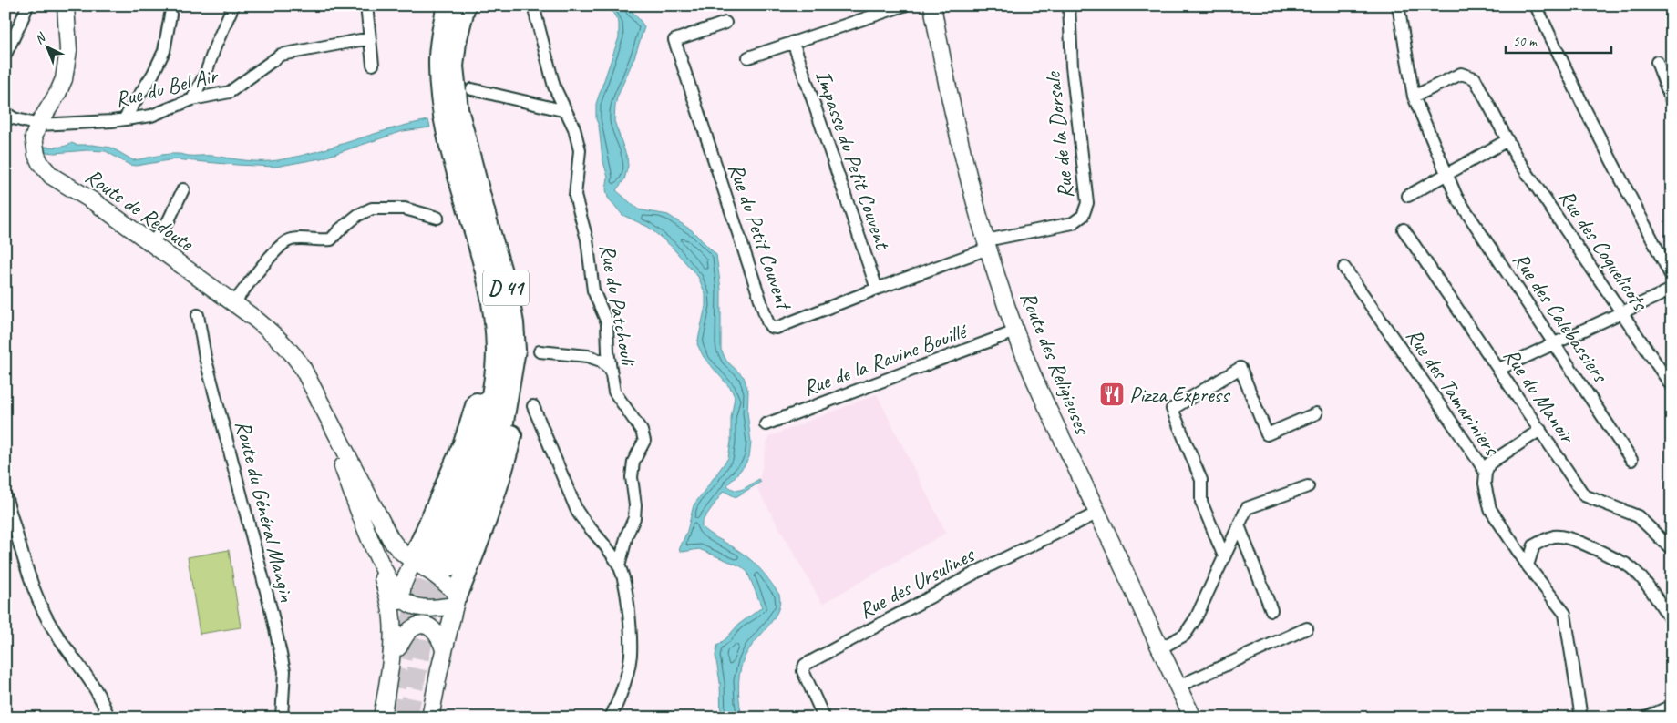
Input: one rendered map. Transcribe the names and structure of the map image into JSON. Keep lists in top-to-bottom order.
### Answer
{
  "streets": {
    "highway": ["D 41"],
    "main road": ["Route de Redoute", "Route des Religieuses"],
    "street": [
      "Rue du Bel Air",
      "Rue de la Dorsale",
      "Impasse du Petit Couvent",
      "Rue du Petit Couvent",
      "Rue des Coquelicots",
      "Rue du Patchouli",
      "Rue des Calebassiers",
      "Rue de la Ravine Bouillé",
      "Rue des Tamariniers",
      "Rue du Manoir",
      "Route du Général Mangin",
      "Rue des Ursulines"
    ]
  },
  "crossings": [
    ["Rue du Bel Air", "Route de Redoute"],
    ["Rue de la Dorsale", "Rue du Petit Couvent"],
    ["Rue de la Dorsale", "Route des Religieuses"],
    ["Impasse du Petit Couvent", "Rue du Petit Couvent"],
    ["Rue du Petit Couvent", "Route des Religieuses"],
    ["Rue des Coquelicots", "Rue des Calebassiers"],
    ["Rue de la Ravine Bouillé", "Route des Religieuses"],
    ["Route des Religieuses", "Rue des Ursulines"]
  ],
  "places": {
    "restaurant": ["Pizza Express"]
  },
  "scale_bar": "50 m",
  "north": "top left"
}
